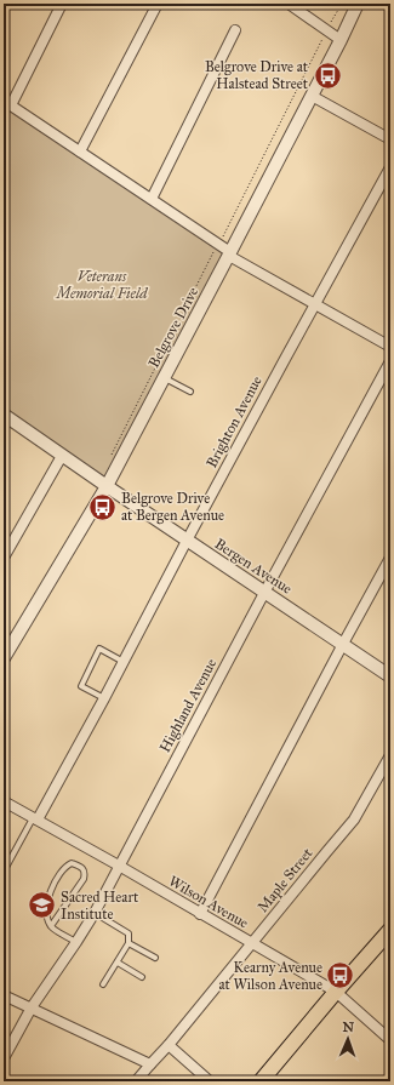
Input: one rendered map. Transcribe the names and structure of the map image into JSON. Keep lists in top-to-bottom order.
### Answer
{
  "streets": {
    "street": [
      "Belgrove Drive",
      "Brighton Avenue",
      "Bergen Avenue",
      "Highland Avenue",
      "Maple Street",
      "Wilson Avenue"
    ]
  },
  "crossings": [
    ["Belgrove Drive", "Bergen Avenue"],
    ["Brighton Avenue", "Bergen Avenue"],
    ["Brighton Avenue", "Wilson Avenue"],
    ["Bergen Avenue", "Highland Avenue"],
    ["Highland Avenue", "Wilson Avenue"],
    ["Maple Street", "Wilson Avenue"]
  ],
  "parks": ["Veterans Memorial Field"],
  "places": {
    "bus stop": ["Belgrove Drive at Halstead Street", "Belgrove Drive at Bergen Avenue", "Kearny Avenue at Wilson Avenue"],
    "school or university": ["Sacred Heart Institute"]
  },
  "north": "top"
}
